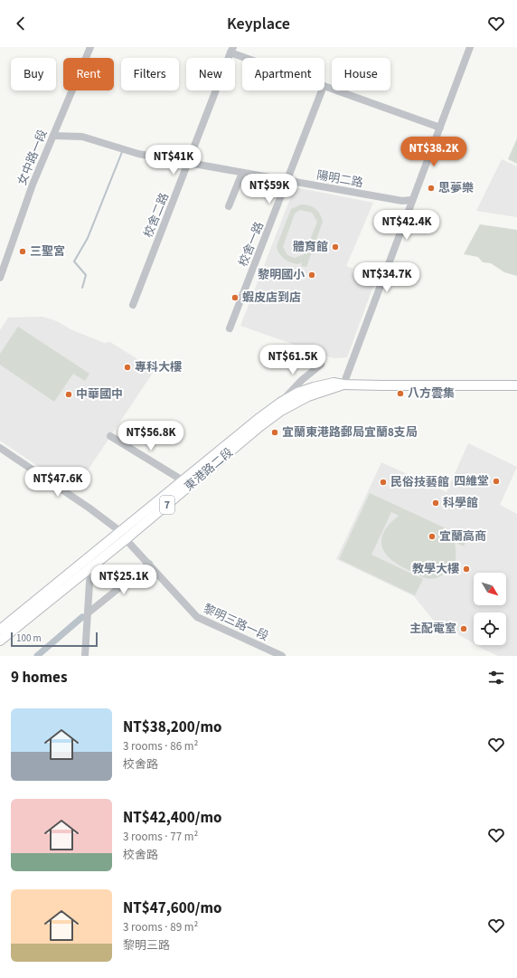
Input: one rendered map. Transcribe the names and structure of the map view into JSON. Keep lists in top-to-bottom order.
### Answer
{
  "streets": {
    "main road": ["東港路二段", "7"],
    "street": [
      "女中路一段",
      "陽明二路",
      "校舍二路",
      "校舍一路",
      "黎明三路一段"
    ]
  },
  "crossings": [
    ["女中路一段", "陽明二路"],
    ["陽明二路", "校舍二路"],
    ["陽明二路", "校舍一路"],
    ["東港路二段", "黎明三路一段"]
  ],
  "places": [
    "思夢樂",
    "體育館",
    "三聖宮",
    "黎明國小",
    "蝦皮店到店",
    "專科大樓",
    "八方雲集",
    "中華國中",
    "宜蘭東港路郵局宜蘭8支局",
    "四維堂",
    "民俗技藝館",
    "科學館",
    "宜蘭高商",
    "教學大樓",
    "主配電室"
  ],
  "scale_bar": "100 m",
  "north": "bottom right",
  "page": {
    "header": "Keyplace",
    "chip": [
      "Buy",
      "Rent",
      "Filters",
      "New",
      "Apartment",
      "House"
    ],
    "price": [
      "NT$38.2K",
      "NT$41K",
      "NT$59K",
      "NT$42.4K",
      "NT$34.7K",
      "NT$61.5K",
      "NT$56.8K",
      "NT$47.6K",
      "NT$25.1K"
    ],
    "scale": "100 m",
    "heading": "9 homes",
    "list": [
      {
        "name": "NT$38,200/mo",
        "note": "3 rooms · 86 m² · 校舍路"
      },
      {
        "name": "NT$42,400/mo",
        "note": "3 rooms · 77 m² · 校舍路"
      },
      {
        "name": "NT$47,600/mo",
        "note": "3 rooms · 89 m² · 黎明三路"
      }
    ]
  }
}
